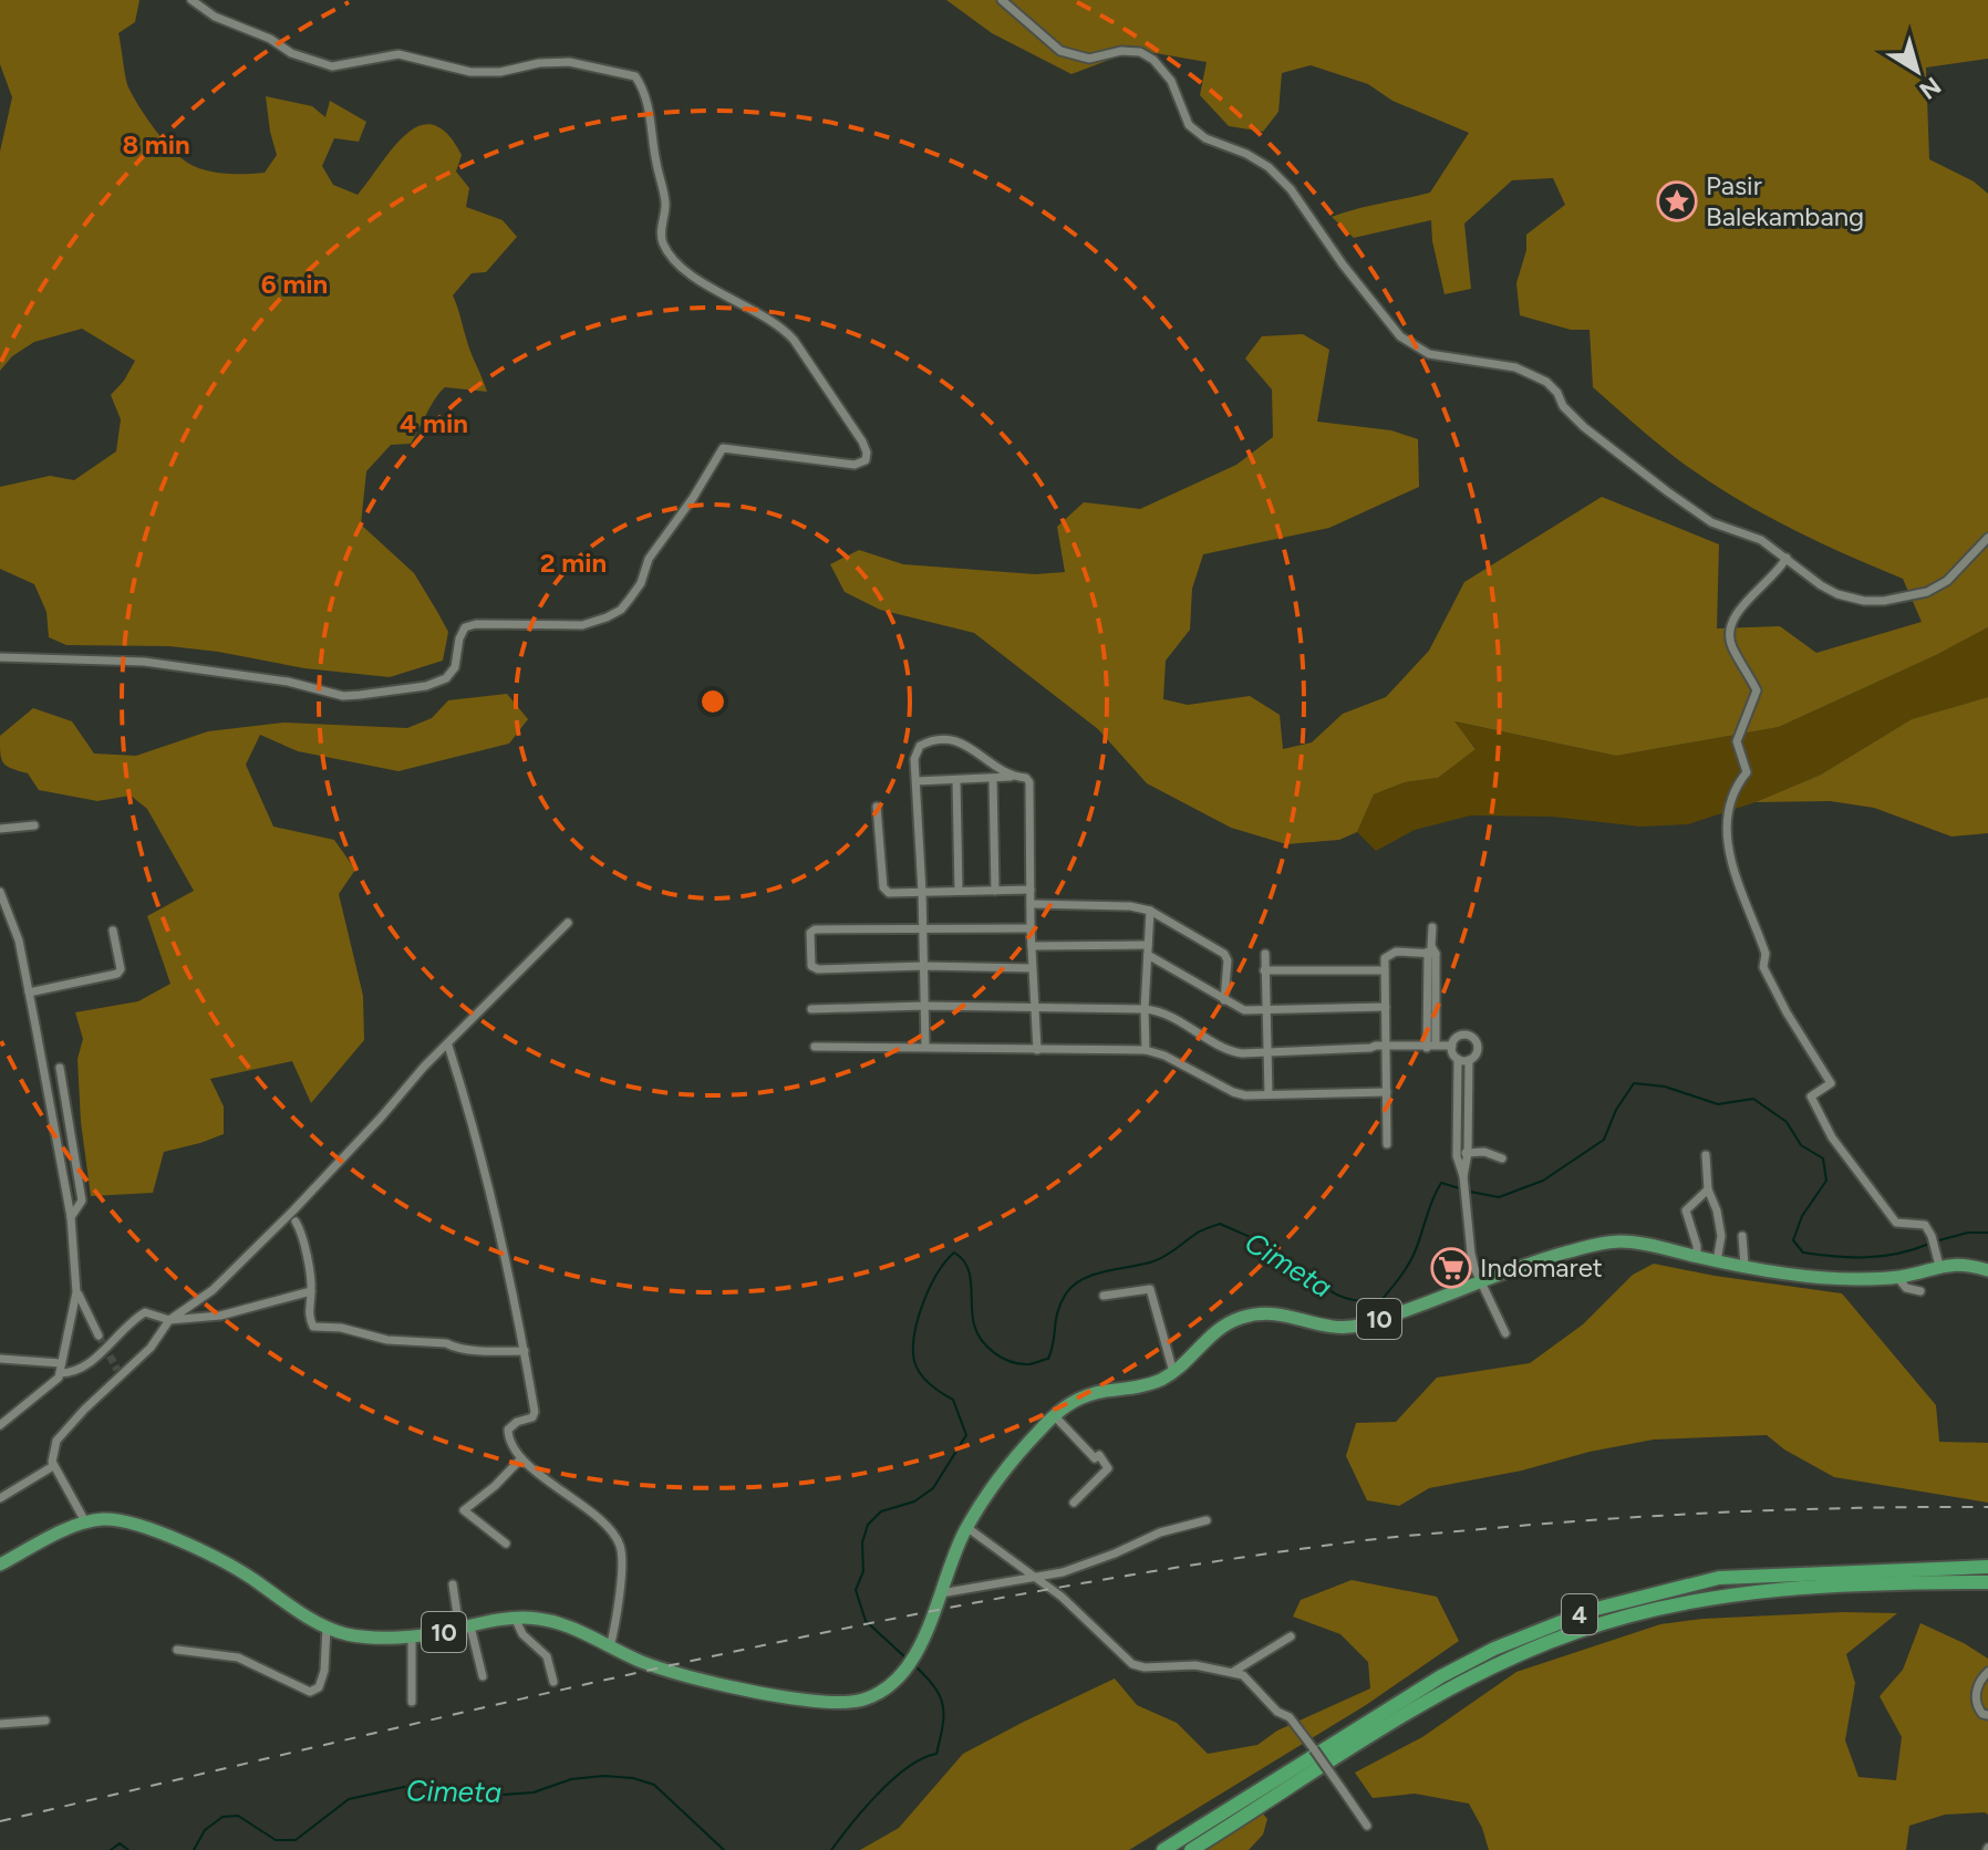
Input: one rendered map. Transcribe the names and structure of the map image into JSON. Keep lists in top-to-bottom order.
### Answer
{
  "streets": {
    "highway": ["10", "4"]
  },
  "water": ["Cimeta"],
  "places": {
    "place": ["Pasir Balekambang"],
    "supermarket": ["Indomaret"]
  },
  "north": "bottom right",
  "rings": [
    "8 min",
    "6 min",
    "4 min",
    "2 min"
  ]
}
